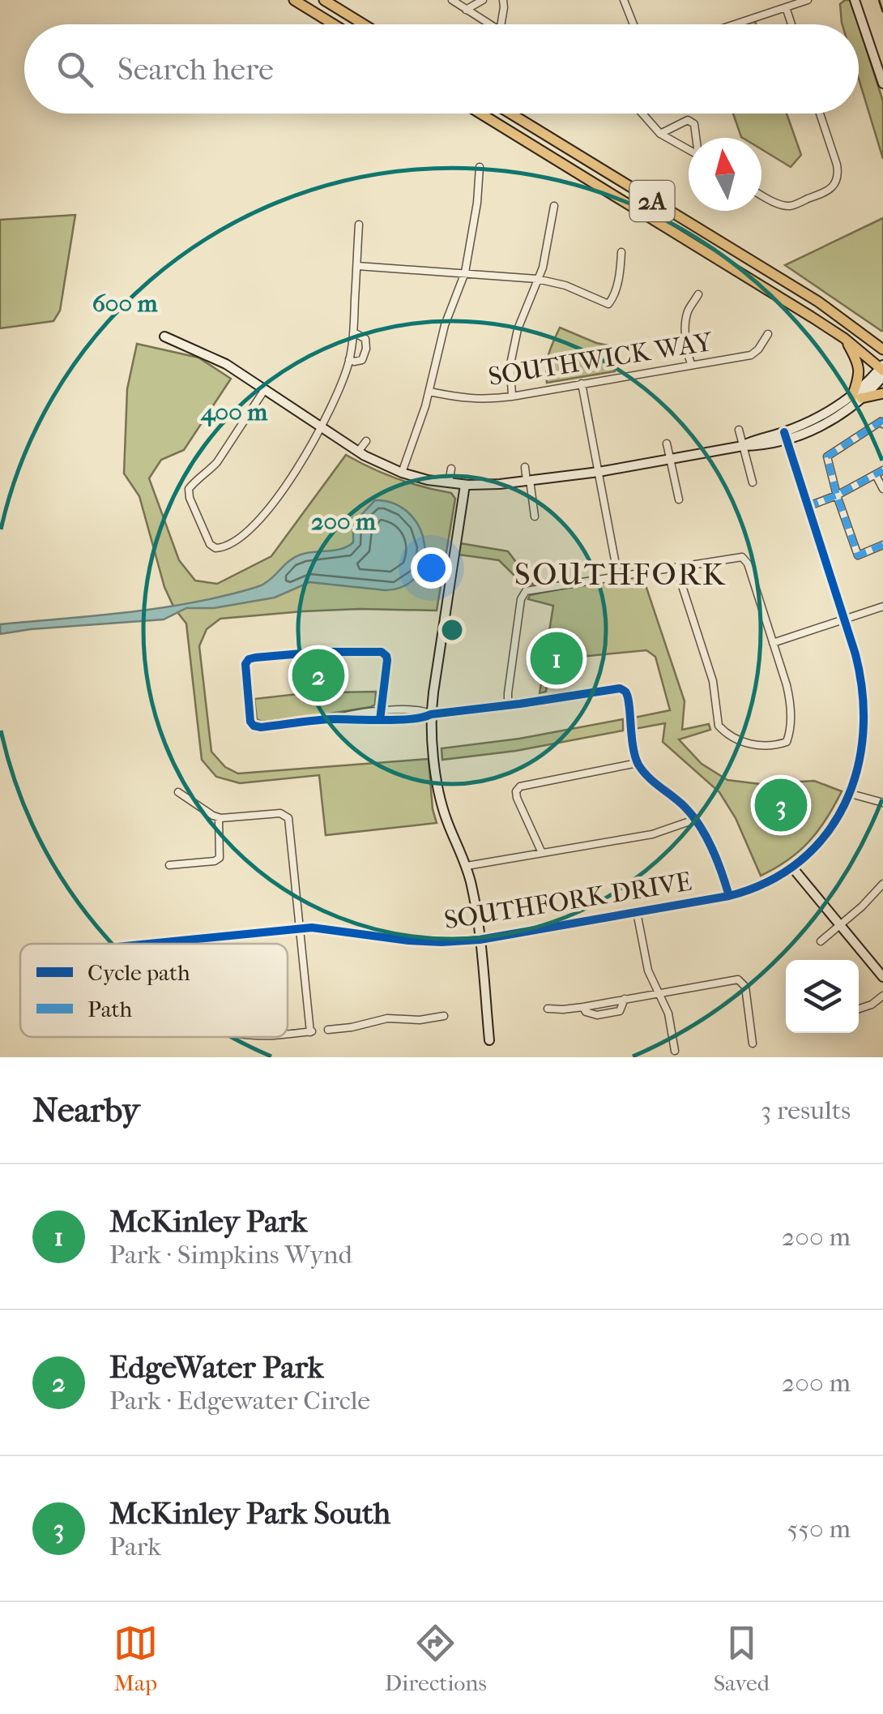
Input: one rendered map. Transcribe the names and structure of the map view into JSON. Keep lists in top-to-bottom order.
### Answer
{
  "streets": {
    "main road": ["2A"],
    "street": ["SOUTHWICK WAY", "SOUTHFORK DRIVE"]
  },
  "districts": ["SOUTHFORK"],
  "legend": ["Cycle path", "Path"],
  "north": "top",
  "page": {
    "search": "Search here",
    "pins": ["1", "2", "3"],
    "heading": ["Nearby", "3 results"],
    "list": [
      {
        "mark": "1",
        "name": "McKinley Park",
        "note": "Park · Simpkins Wynd",
        "value": "200 m"
      },
      {
        "mark": "2",
        "name": "EdgeWater Park",
        "note": "Park · Edgewater Circle",
        "value": "200 m"
      },
      {
        "mark": "3",
        "name": "McKinley Park South",
        "note": "Park",
        "value": "550 m"
      }
    ],
    "nav": ["Map", "Directions", "Saved"]
  },
  "rings": ["600 m", "400 m", "200 m"]
}
